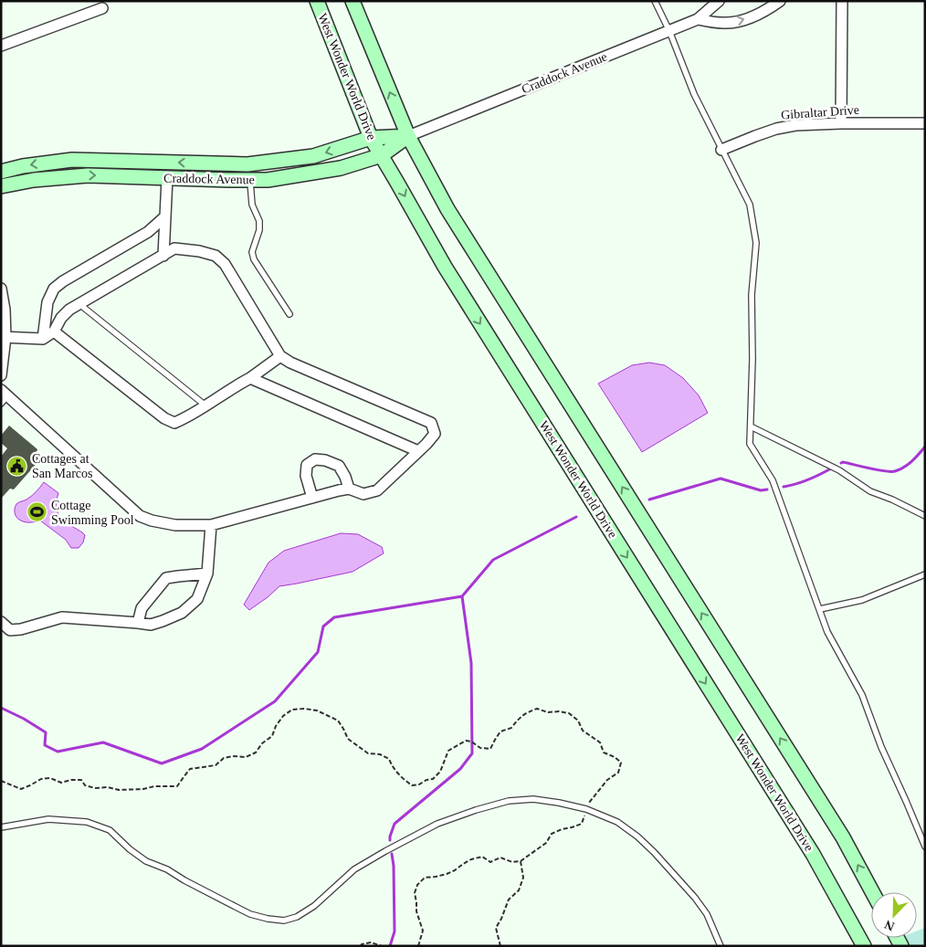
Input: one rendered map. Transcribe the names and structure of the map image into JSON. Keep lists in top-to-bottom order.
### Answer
{
  "streets": {
    "main road": ["Craddock Avenue", "West Wonder World Drive"],
    "street": ["Gibraltar Drive"]
  },
  "crossings": [
    ["Craddock Avenue", "West Wonder World Drive"]
  ],
  "places": {
    "public building": ["Cottages at San Marcos"],
    "sports": ["Cottage Swimming Pool"]
  },
  "north": "bottom left"
}
